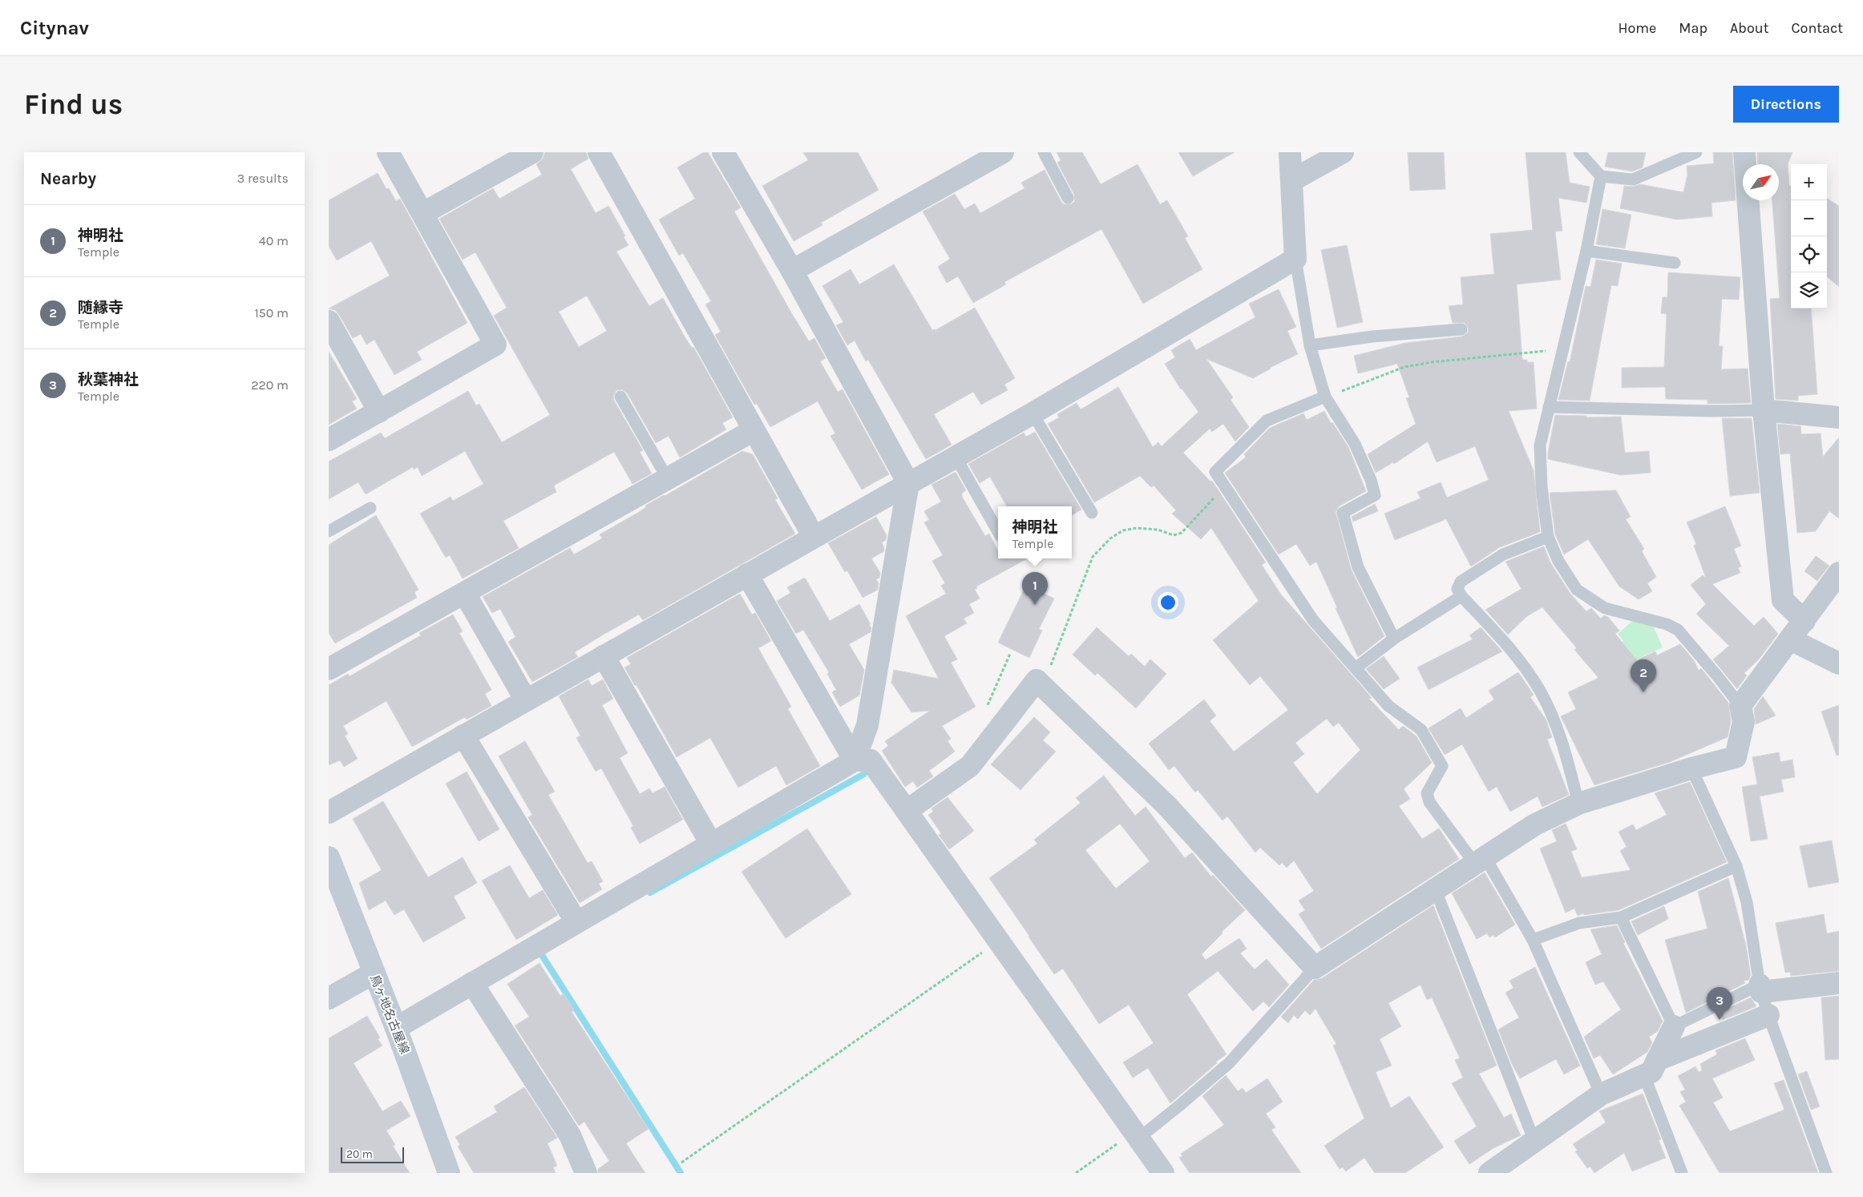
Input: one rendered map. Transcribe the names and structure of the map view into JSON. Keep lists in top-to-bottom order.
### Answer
{
  "streets": {
    "main road": ["鳥ヶ地名古屋線"]
  },
  "scale_bar": "20 m",
  "north": "top right",
  "page": {
    "header": "Citynav",
    "nav": [
      "Home",
      "Map",
      "About",
      "Contact"
    ],
    "buttons": "Directions",
    "title": "Find us",
    "heading": ["Nearby", "3 results"],
    "map_buttons": ["+", "−"],
    "list": [
      {
        "mark": "1",
        "name": "神明社",
        "note": "Temple",
        "value": "40 m"
      },
      {
        "mark": "2",
        "name": "随縁寺",
        "note": "Temple",
        "value": "150 m"
      },
      {
        "mark": "3",
        "name": "秋葉神社",
        "note": "Temple",
        "value": "220 m"
      }
    ],
    "popup": ["神明社", "Temple"],
    "pins": ["1", "2", "3"],
    "scale": "20 m"
  }
}
